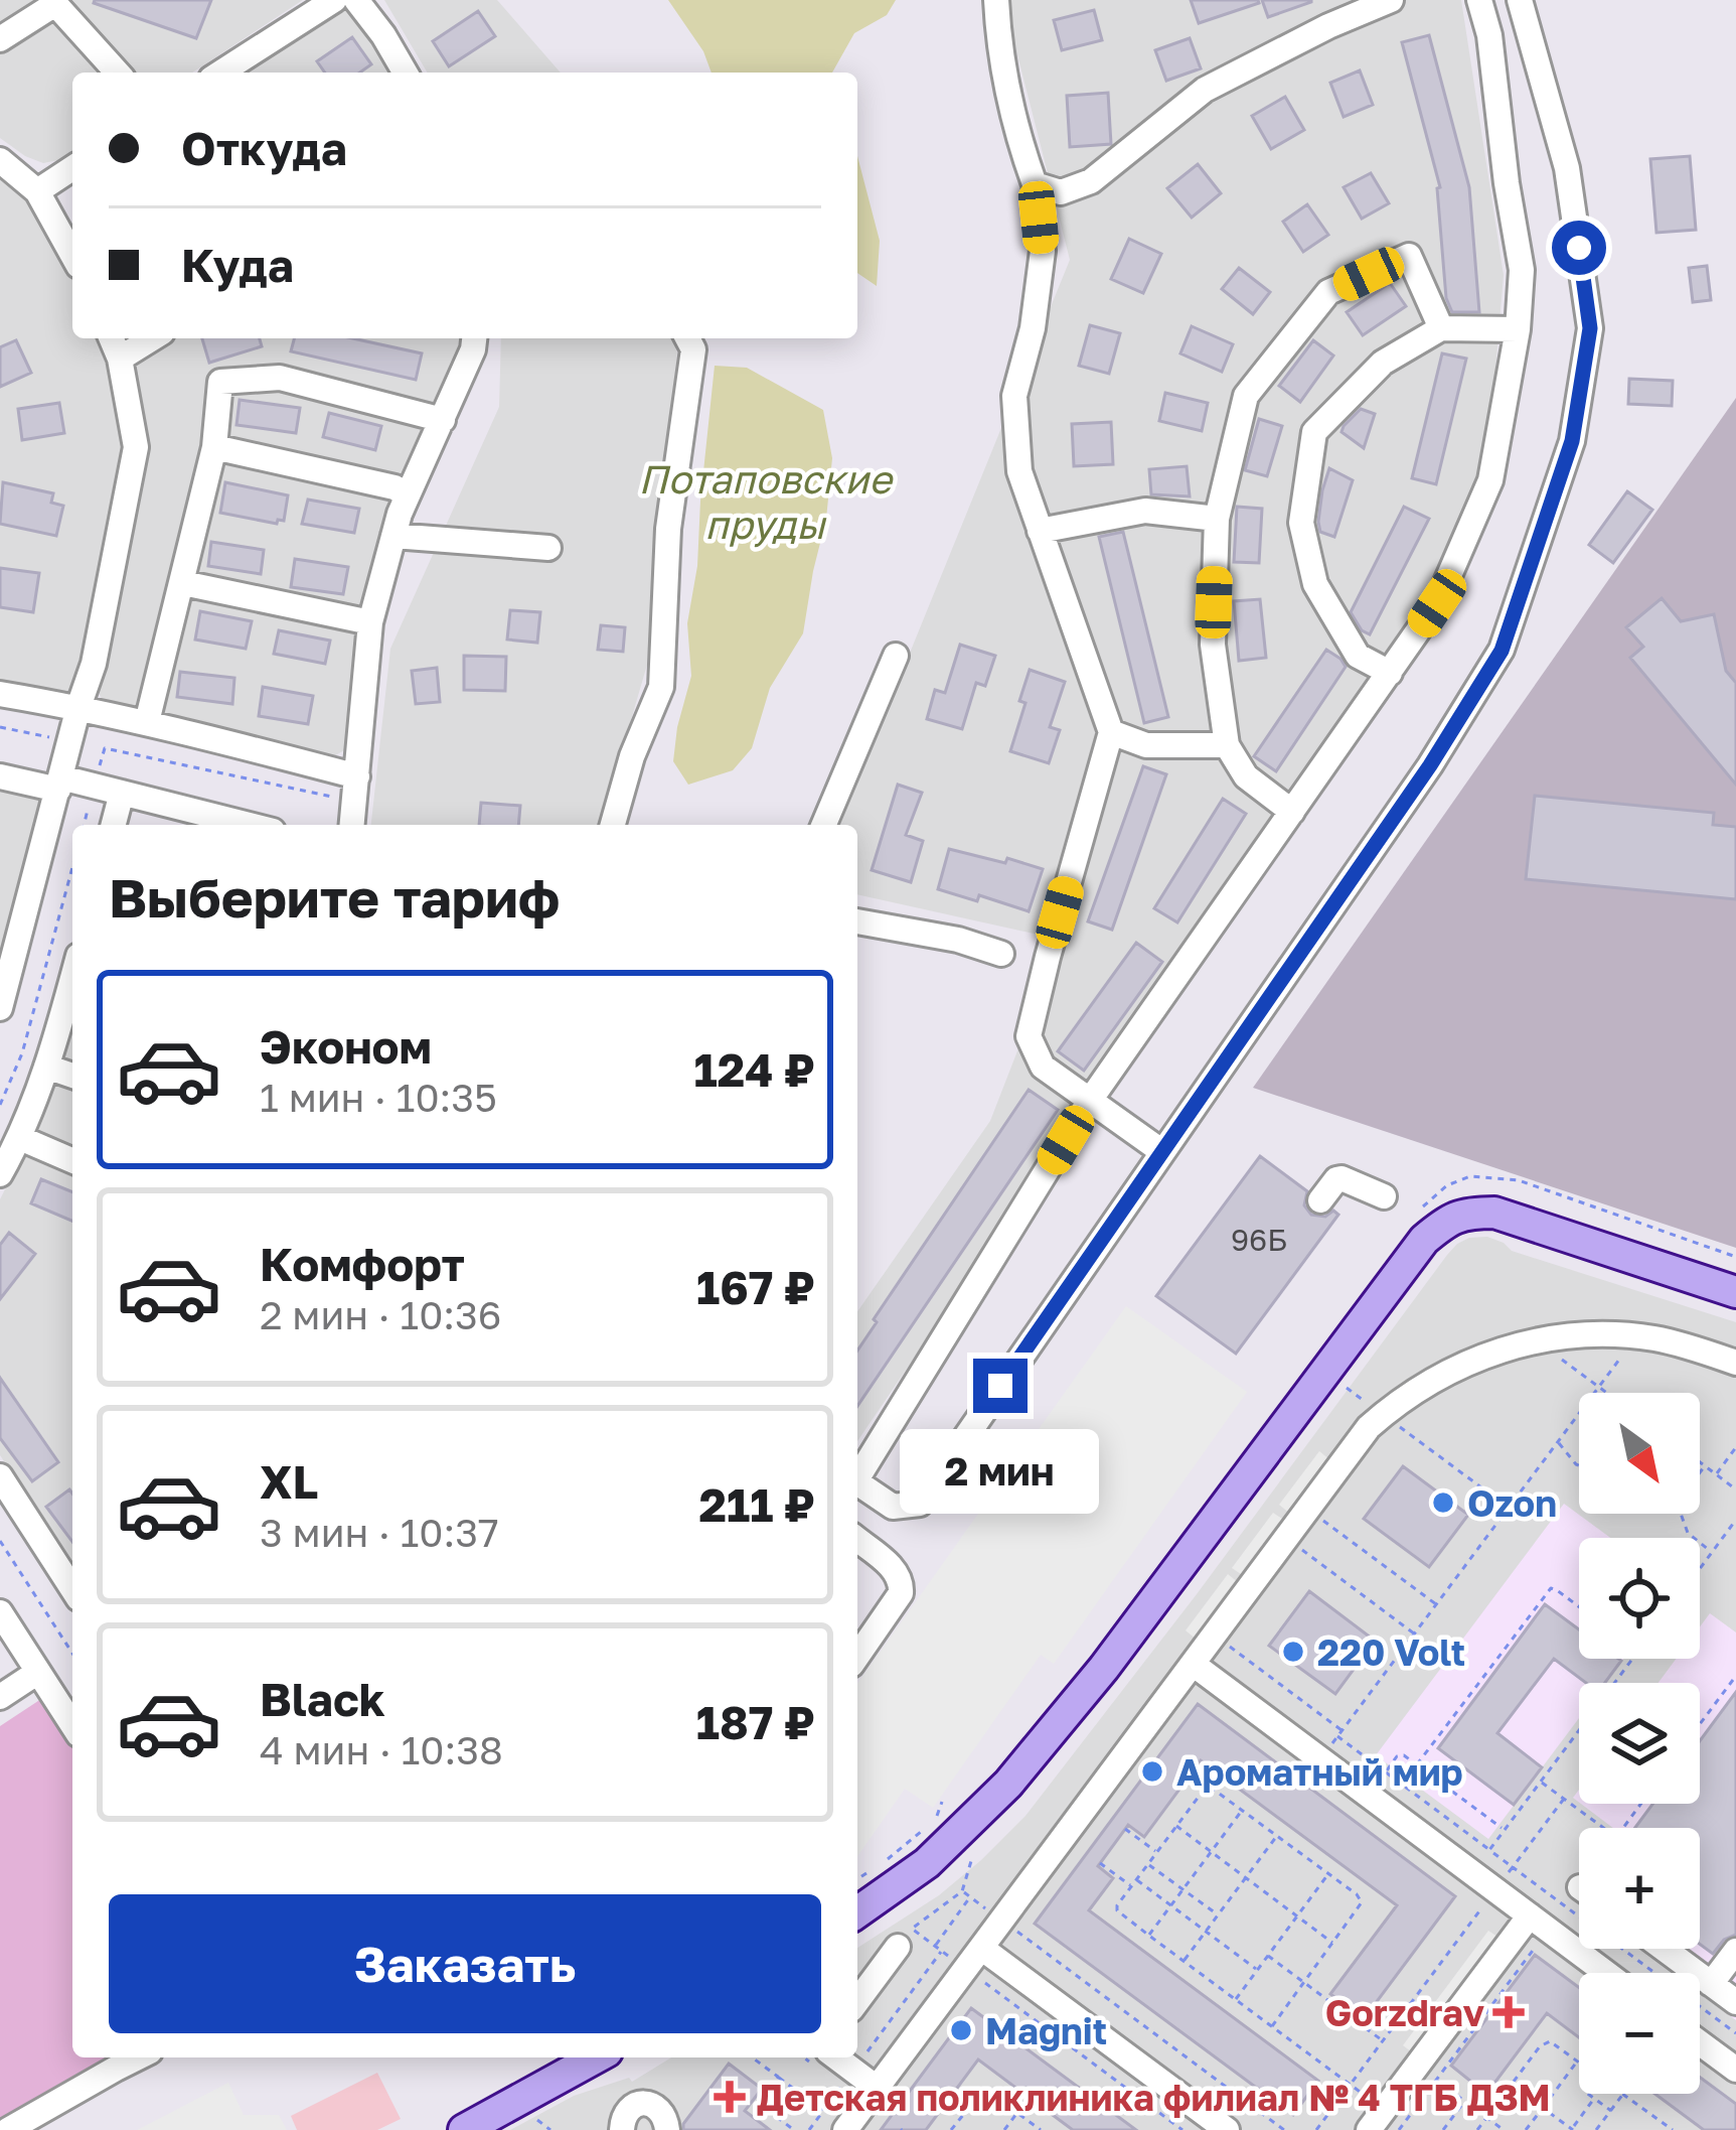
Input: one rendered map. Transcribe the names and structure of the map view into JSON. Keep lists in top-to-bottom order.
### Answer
{
  "water": ["Потаповские пруды"],
  "places": {
    "other": [
      "Ozon",
      "220 Volt",
      "Ароматный мир",
      "Magnit"
    ],
    "health": ["Gorzdrav", "Детская поликлиника филиал № 4 ТГБ ДЗМ"]
  },
  "house_numbers": ["96Б"],
  "north": "bottom right",
  "page": {
    "banner": ["Откуда", "Куда"],
    "heading": "Выберите тариф",
    "list": [
      {
        "name": "Эконом",
        "note": "1 мин · 10:35",
        "value": "124 ₽"
      },
      {
        "name": "Комфорт",
        "note": "2 мин · 10:36",
        "value": "167 ₽"
      },
      {
        "name": "XL",
        "note": "3 мин · 10:37",
        "value": "211 ₽"
      },
      {
        "name": "Black",
        "note": "4 мин · 10:38",
        "value": "187 ₽"
      }
    ],
    "map_buttons": ["+", "−"],
    "bubble": "2 мин",
    "buttons": "Заказать"
  }
}
